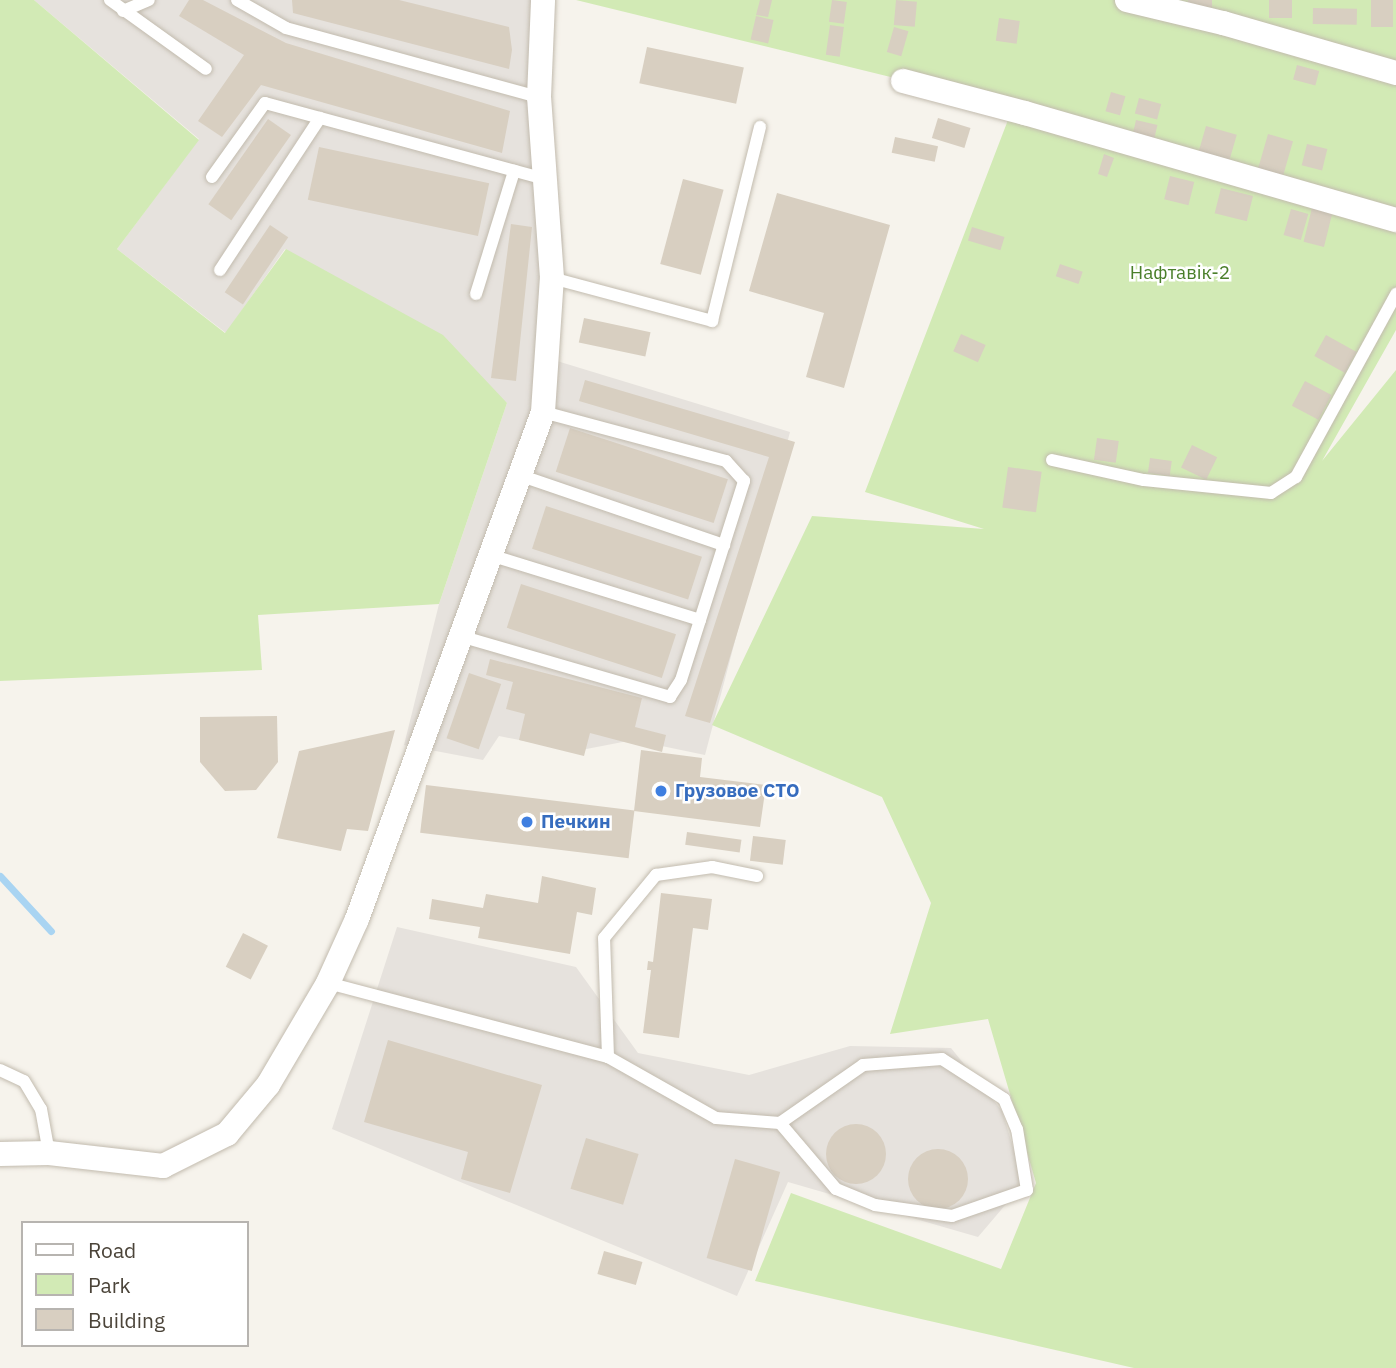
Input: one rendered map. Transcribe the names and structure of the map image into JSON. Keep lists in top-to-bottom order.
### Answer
{
  "parks": ["Нафтавік-2"],
  "places": ["Грузовое СТО", "Печкин"],
  "legend": ["Road", "Park", "Building"]
}
